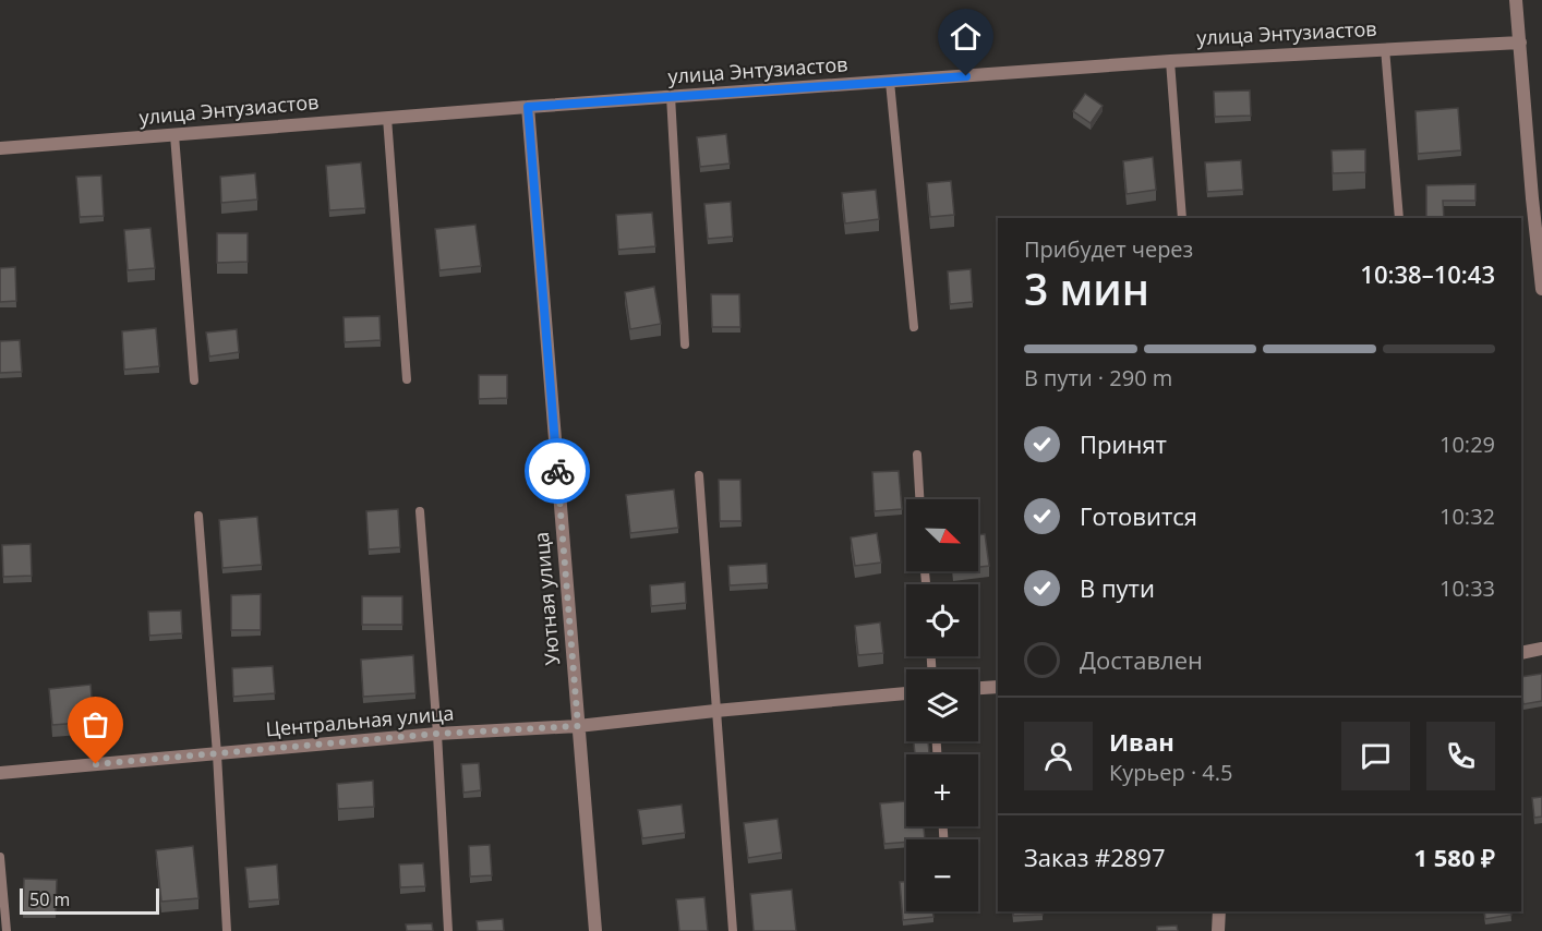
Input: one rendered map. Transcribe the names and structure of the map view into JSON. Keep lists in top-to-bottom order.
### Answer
{
  "streets": {
    "street": ["улица Энтузиастов", "Уютная улица", "Центральная улица"]
  },
  "crossings": [
    ["улица Энтузиастов", "Уютная улица"],
    ["Уютная улица", "Центральная улица"]
  ],
  "scale_bar": "50 m",
  "north": "bottom right",
  "page": {
    "heading": ["3 мин", "Прибудет через", "10:38–10:43"],
    "panel": [
      "Иван",
      "Курьер · 4.5",
      "Заказ #2897",
      "1 580 ₽"
    ],
    "bar": "В пути · 290 m",
    "list": [
      ["Принят", "10:29"],
      ["Готовится", "10:32"],
      ["В пути", "10:33"],
      "Доставлен"
    ],
    "map_buttons": ["+", "−"],
    "scale": "50 m"
  }
}
